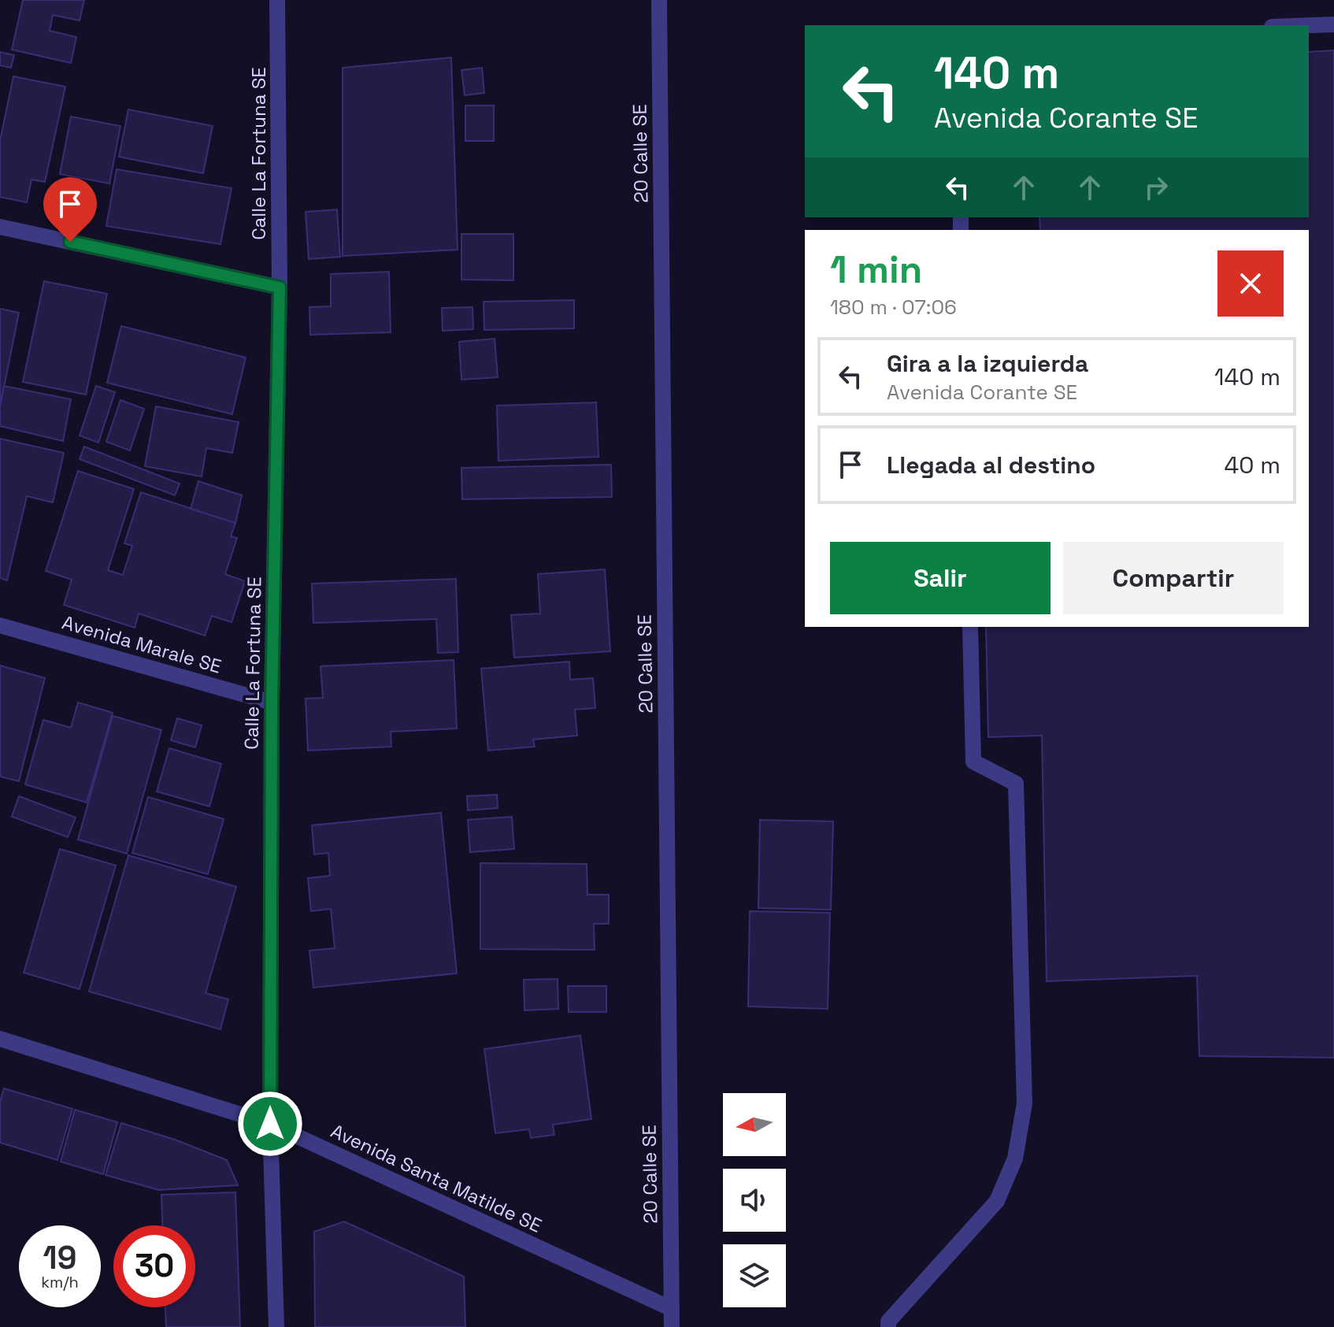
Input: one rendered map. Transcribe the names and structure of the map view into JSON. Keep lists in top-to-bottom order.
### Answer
{
  "streets": {
    "street": [
      "Calle La Fortuna SE",
      "20 Calle SE",
      "Avenida Marale SE",
      "Avenida Santa Matilde SE"
    ]
  },
  "crossings": [
    ["Calle La Fortuna SE", "Avenida Marale SE"],
    ["Calle La Fortuna SE", "Avenida Santa Matilde SE"],
    ["20 Calle SE", "Avenida Santa Matilde SE"]
  ],
  "north": "left",
  "page": {
    "turn": ["140 m", "Avenida Corante SE"],
    "heading": ["1 min", "180 m · 07:06"],
    "list": [
      {
        "name": "Gira a la izquierda",
        "note": "Avenida Corante SE",
        "value": "140 m"
      },
      {
        "name": "Llegada al destino",
        "value": "40 m"
      }
    ],
    "buttons": ["Salir", "Compartir"],
    "speed": "19 km/h",
    "limit": "30"
  }
}
